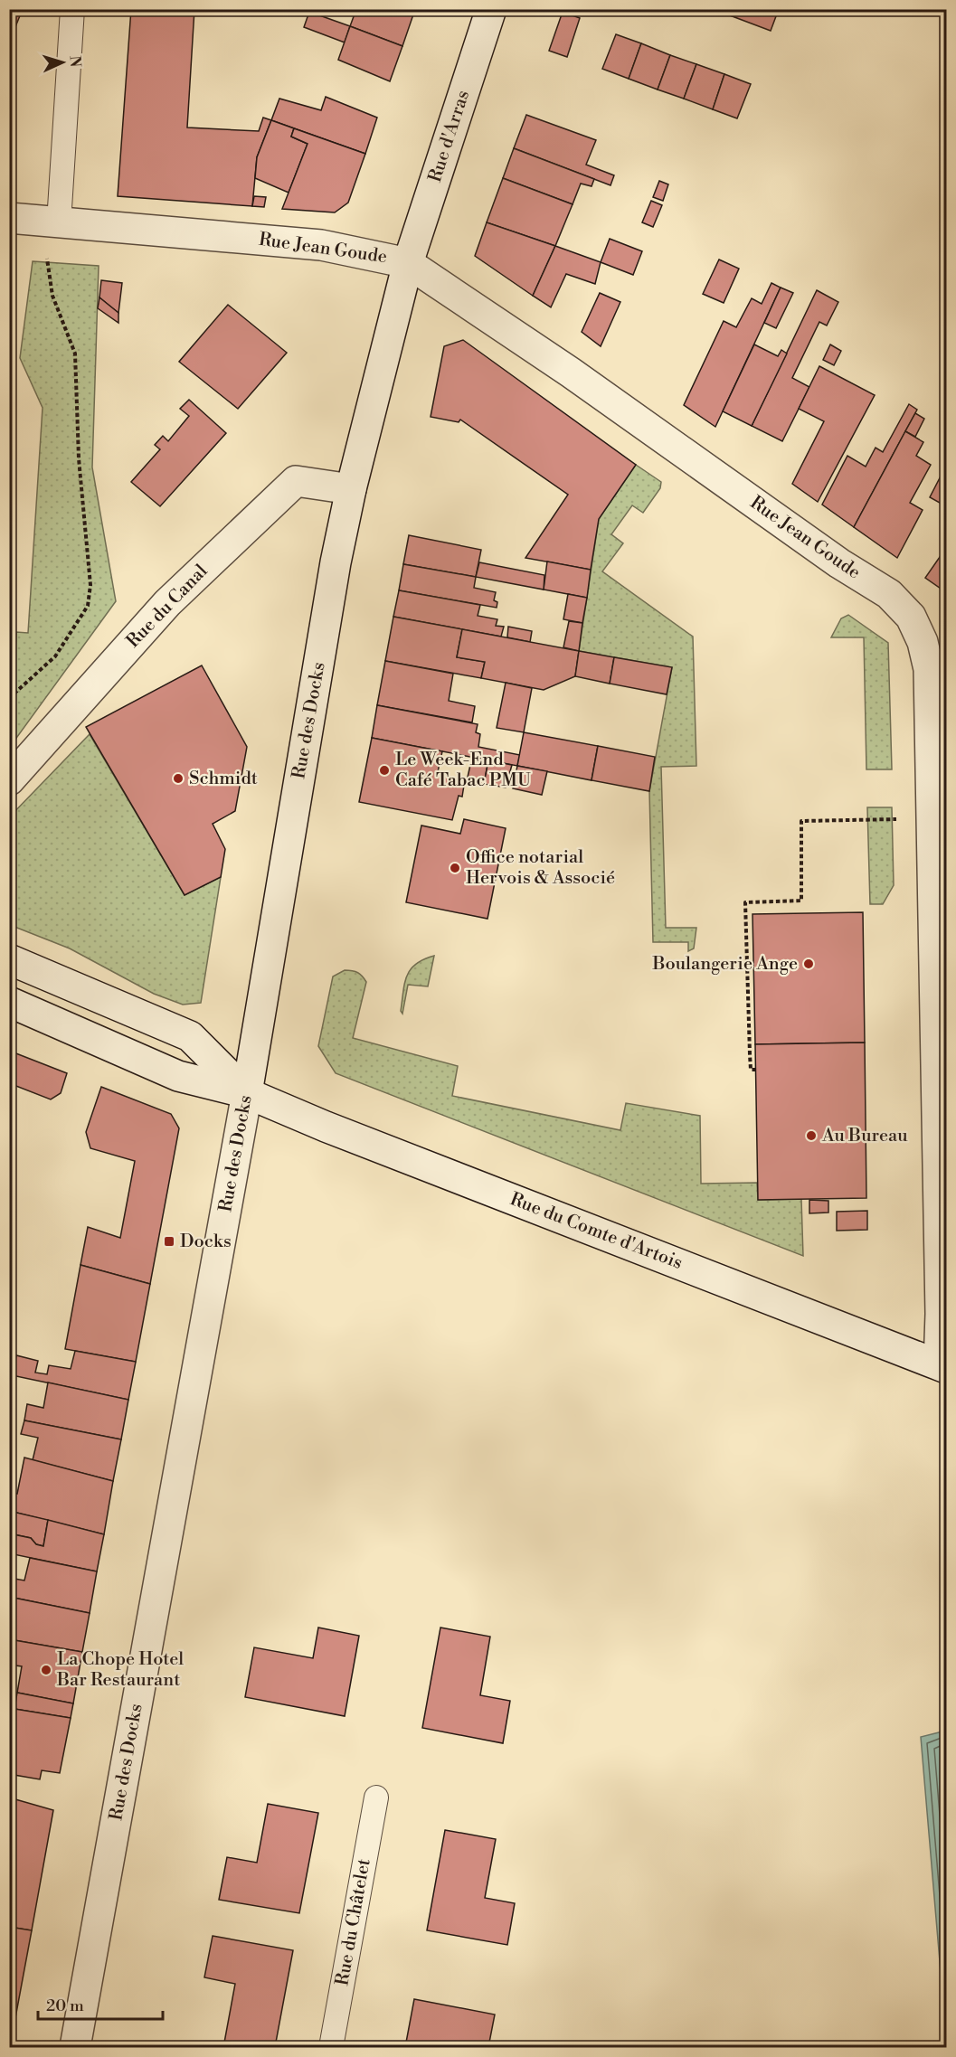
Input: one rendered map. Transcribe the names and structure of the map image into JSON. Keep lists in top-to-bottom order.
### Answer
{
  "streets": {
    "street": [
      "Rue d'Arras",
      "Rue Jean Goude",
      "Rue du Canal",
      "Rue des Docks",
      "Rue du Comte d'Artois"
    ],
    "lane": ["Rue du Châtelet"]
  },
  "crossings": [
    ["Rue d'Arras", "Rue Jean Goude"],
    ["Rue d'Arras", "Rue des Docks"],
    ["Rue Jean Goude", "Rue des Docks"],
    ["Rue Jean Goude", "Rue du Comte d'Artois"],
    ["Rue du Canal", "Rue des Docks"],
    ["Rue des Docks", "Rue du Comte d'Artois"]
  ],
  "places": {
    "other": [
      "Le Week-End Café Tabac PMU",
      "Schmidt",
      "Office notarial Hervois & Associé",
      "Boulangerie Ange",
      "Au Bureau",
      "La Chope Hotel Bar Restaurant"
    ],
    "transit": ["Docks"]
  },
  "scale_bar": "20 m",
  "north": "right"
}
